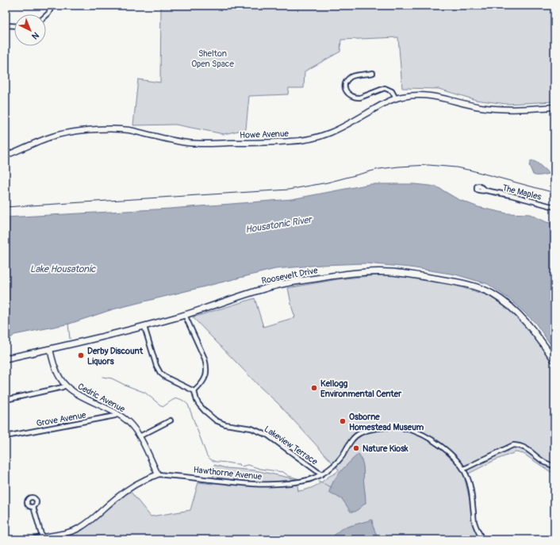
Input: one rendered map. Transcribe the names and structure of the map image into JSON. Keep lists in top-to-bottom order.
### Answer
{
  "streets": {
    "main road": [
      "Howe Avenue",
      "Roosevelt Drive",
      "Cedric Avenue",
      "Hawthorne Avenue"
    ],
    "street": ["The Maples", "Grove Avenue", "Lakeview Terrace"]
  },
  "crossings": [
    ["Roosevelt Drive", "Cedric Avenue"],
    ["Cedric Avenue", "Grove Avenue"],
    ["Cedric Avenue", "Hawthorne Avenue"],
    ["Lakeview Terrace", "Hawthorne Avenue"]
  ],
  "water": ["Housatonic River", "Lake Housatonic"],
  "parks": ["Shelton Open Space"],
  "places": [
    "Derby Discount Liquors",
    "Kellogg Environmental Center",
    "Osborne Homestead Museum",
    "Nature Kiosk"
  ],
  "north": "bottom right"
}
